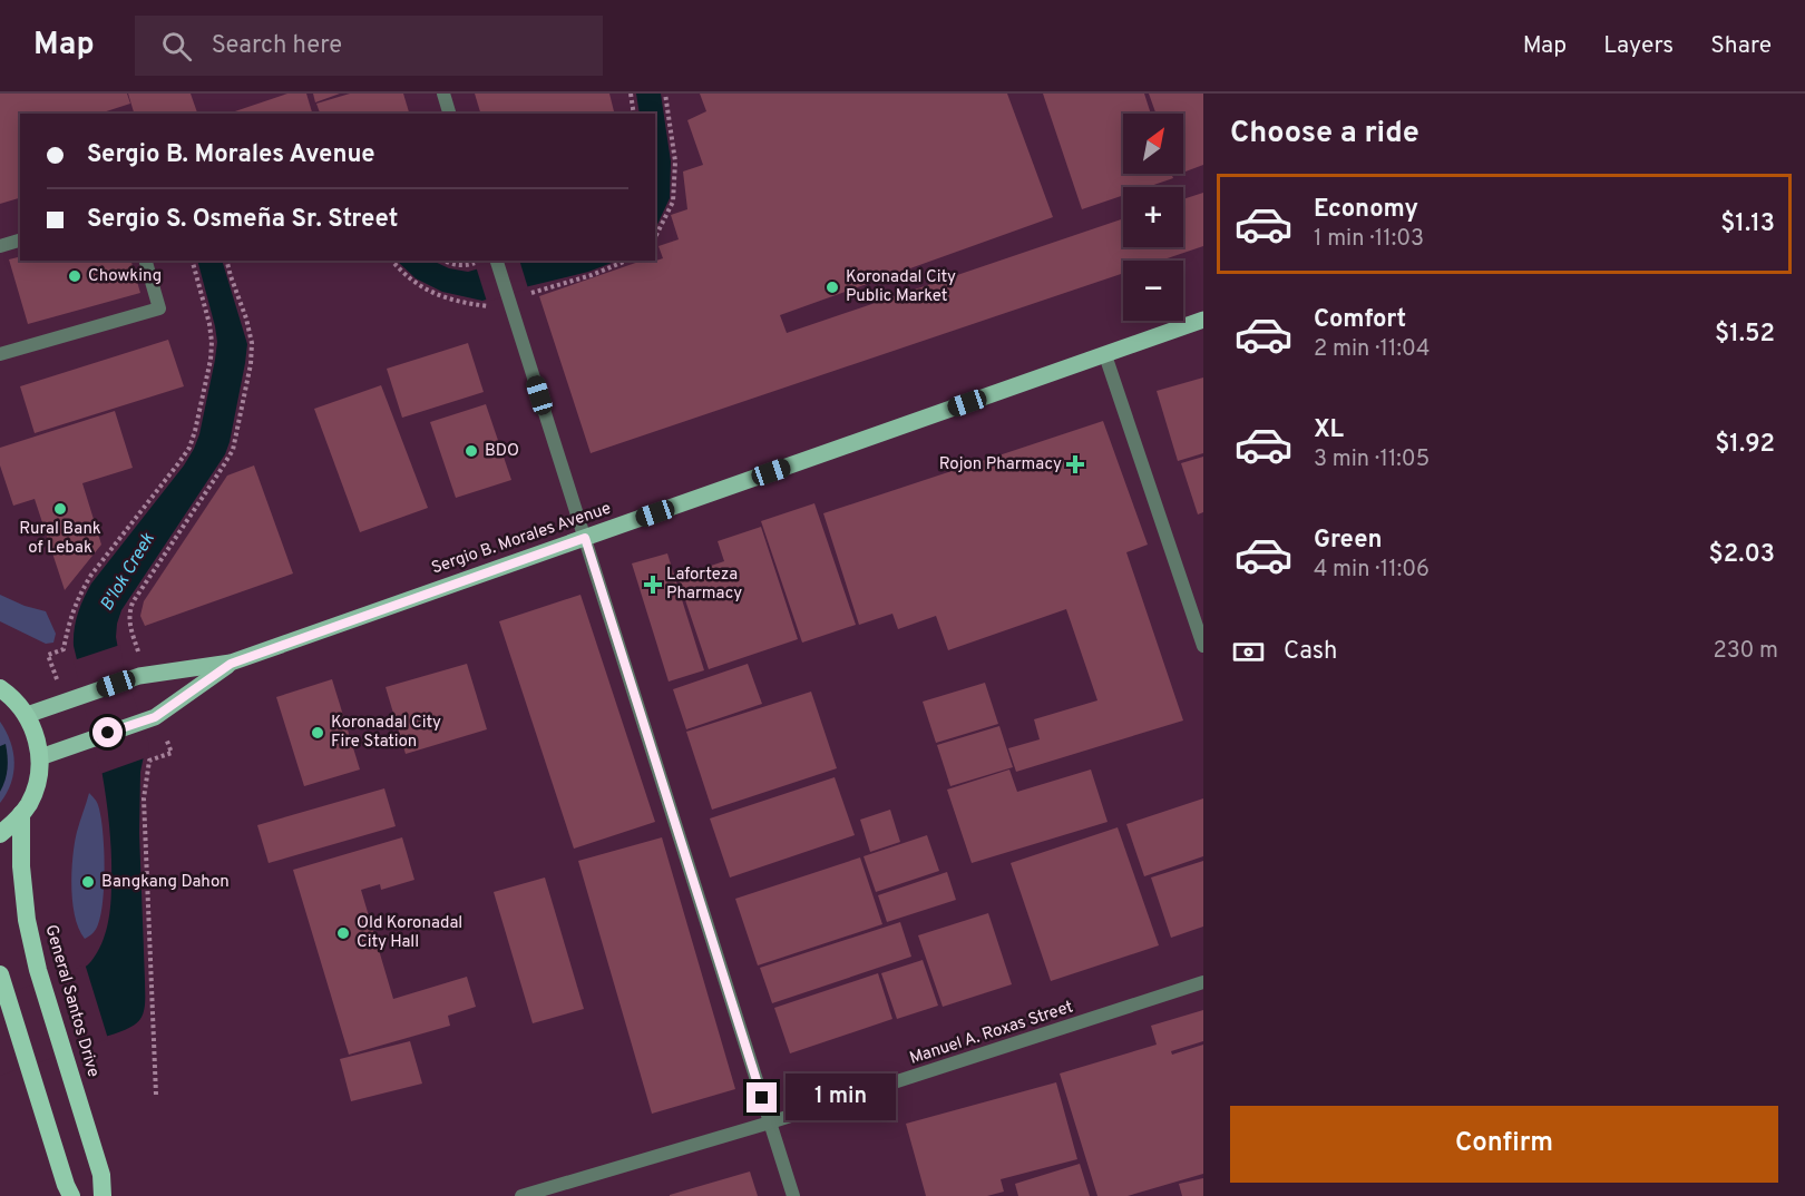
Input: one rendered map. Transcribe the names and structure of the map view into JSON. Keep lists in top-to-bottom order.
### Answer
{
  "streets": {
    "highway": ["General Santos Drive"],
    "main road": ["Sergio B. Morales Avenue"],
    "street": ["Manuel A. Roxas Street"]
  },
  "water": ["B'lok Creek"],
  "places": {
    "other": [
      "Chowking",
      "Koronadal City Public Market",
      "BDO",
      "Rural Bank of Lebak",
      "Koronadal City Fire Station",
      "Bangkang Dahon",
      "Old Koronadal City Hall"
    ],
    "health": ["Rojon Pharmacy", "Laforteza Pharmacy"]
  },
  "north": "top right",
  "page": {
    "header": "Map",
    "search": "Search here",
    "nav": ["Map", "Layers", "Share"],
    "heading": "Choose a ride",
    "map_buttons": ["+", "−"],
    "banner": ["Sergio B. Morales Avenue", "Sergio S. Osmeña Sr. Street"],
    "list": [
      {
        "name": "Economy",
        "note": "1 min · 11:03",
        "value": "$1.13"
      },
      {
        "name": "Comfort",
        "note": "2 min · 11:04",
        "value": "$1.52"
      },
      {
        "name": "XL",
        "note": "3 min · 11:05",
        "value": "$1.92"
      },
      {
        "name": "Green",
        "note": "4 min · 11:06",
        "value": "$2.03"
      }
    ],
    "pay": ["Cash", "230 m"],
    "bubble": "1 min",
    "buttons": "Confirm"
  }
}
